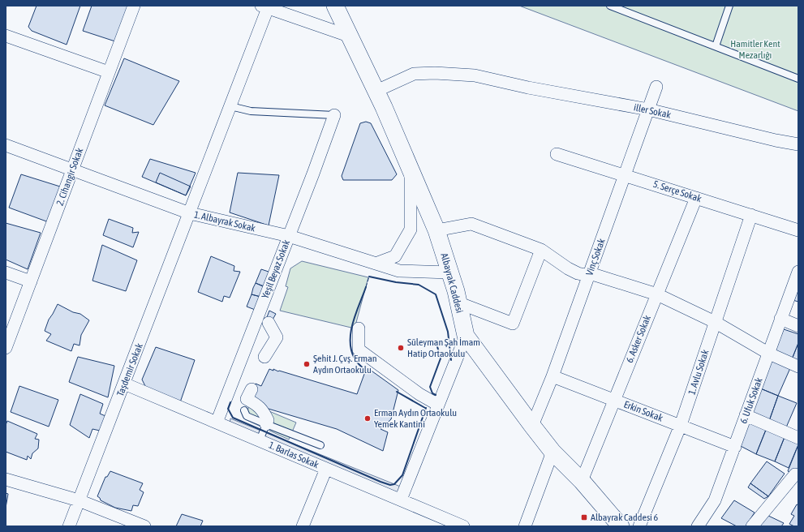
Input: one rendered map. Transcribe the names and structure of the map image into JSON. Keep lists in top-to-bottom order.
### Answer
{
  "streets": {
    "street": [
      "iller Sokak",
      "2. Cihangir Sokak",
      "5. Serçe Sokak",
      "1. Albayrak Sokak",
      "Vinç Sokak",
      "Yeşil Beyaz Sokak",
      "Albayrak Caddesi",
      "6. Asker Sokak",
      "Taşdemir Sokak",
      "1. Avlu Sokak",
      "6. Ufuk Sokak",
      "Erkin Sokak",
      "1. Barlas Sokak"
    ]
  },
  "crossings": [
    ["iller Sokak", "Vinç Sokak"],
    ["iller Sokak", "Albayrak Caddesi"],
    ["2. Cihangir Sokak", "1. Albayrak Sokak"],
    ["5. Serçe Sokak", "Vinç Sokak"],
    ["5. Serçe Sokak", "6. Asker Sokak"],
    ["5. Serçe Sokak", "1. Avlu Sokak"],
    ["1. Albayrak Sokak", "Yeşil Beyaz Sokak"],
    ["1. Albayrak Sokak", "Albayrak Caddesi"],
    ["1. Albayrak Sokak", "Taşdemir Sokak"],
    ["Vinç Sokak", "Albayrak Caddesi"],
    ["Vinç Sokak", "Erkin Sokak"],
    ["Yeşil Beyaz Sokak", "1. Barlas Sokak"],
    ["Albayrak Caddesi", "6. Asker Sokak"],
    ["6. Asker Sokak", "Erkin Sokak"],
    ["Taşdemir Sokak", "1. Barlas Sokak"],
    ["1. Avlu Sokak", "Erkin Sokak"],
    ["6. Ufuk Sokak", "Erkin Sokak"]
  ],
  "parks": ["Hamitler Kent Mezarlığı"],
  "places": {
    "other": ["Süleyman Şah İmam Hatip Ortaokulu", "Şehit J. Çvş. Erman Aydın Ortaokulu", "Erman Aydın Ortaokulu Yemek Kantini"],
    "transit": ["Albayrak Caddesi 6"]
  }
}
